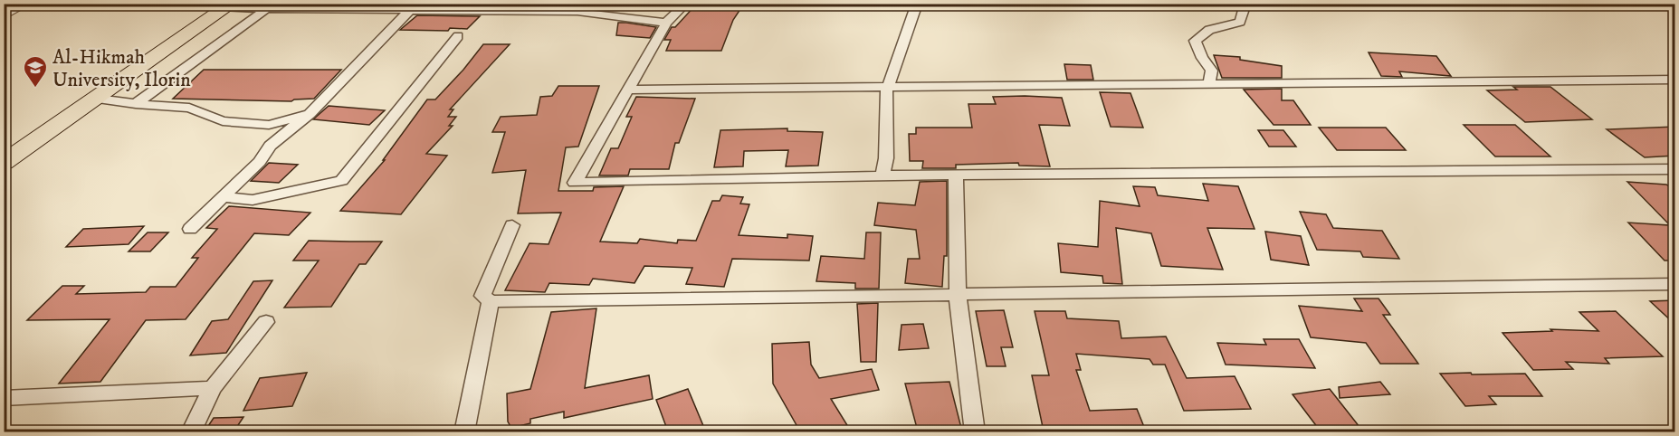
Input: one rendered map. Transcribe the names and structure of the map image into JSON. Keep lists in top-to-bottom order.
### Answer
{
  "places": {
    "school or university": ["Al-Hikmah University, Ilorin"]
  }
}
